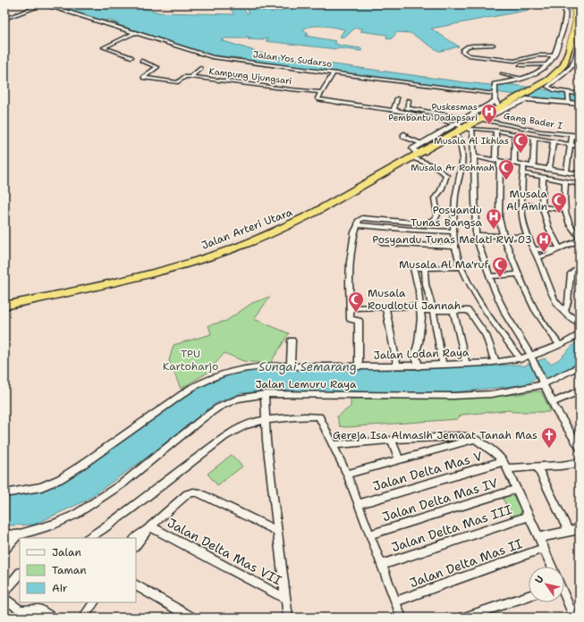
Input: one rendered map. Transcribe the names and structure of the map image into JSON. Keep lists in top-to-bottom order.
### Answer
{
  "streets": {
    "highway": ["Jalan Arteri Utara"],
    "street": [
      "Jalan Yos Sudarso",
      "Kampung Ujungsari",
      "Gang Bader I",
      "Jalan Lodan Raya",
      "Jalan Lemuru Raya",
      "Jalan Delta Mas V",
      "Jalan Delta Mas IV",
      "Jalan Delta Mas III",
      "Jalan Delta Mas VII",
      "Jalan Delta Mas II"
    ]
  },
  "water": ["Sungai Semarang"],
  "parks": ["TPU Kartoharjo"],
  "places": {
    "hospital": ["Puskesmas Pembantu Dadapsari", "Posyandu Tunas Bangsa", "Posyandu Tunas Melati RW 03"],
    "mosque": [
      "Musala Al Ikhlas",
      "Musala Ar Rohmah",
      "Musala Al Amin",
      "Musala Al Ma'ruf",
      "Musala Roudlotul Jannah"
    ],
    "church": ["Gereja Isa Almasih Jemaat Tanah Mas"]
  },
  "legend": ["Jalan", "Taman", "Air"],
  "north": "top left"
}
